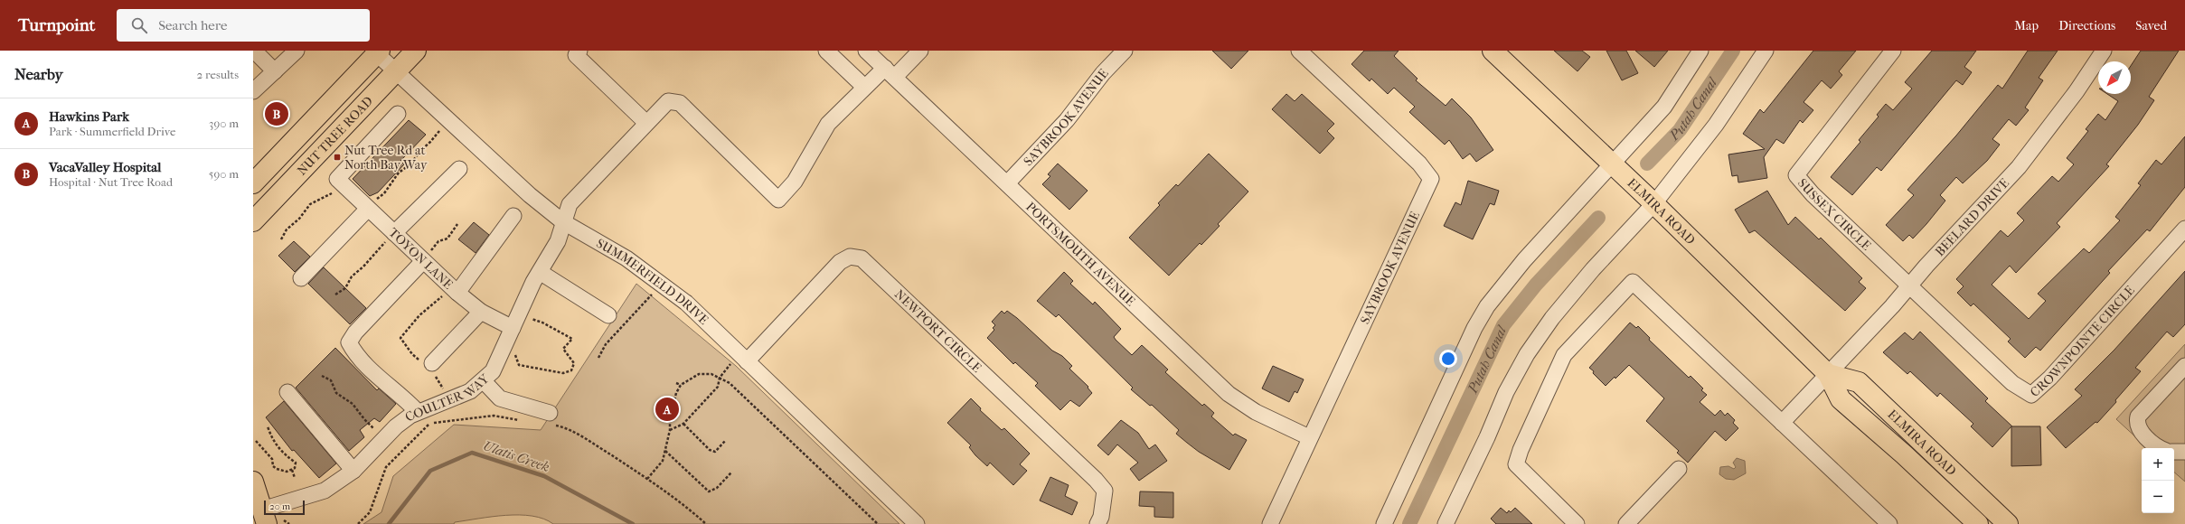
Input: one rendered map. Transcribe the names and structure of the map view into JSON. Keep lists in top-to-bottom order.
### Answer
{
  "streets": {
    "main road": ["NUT TREE ROAD", "ELMIRA ROAD"],
    "street": [
      "SAYBROOK AVENUE",
      "SUSSEX CIRCLE",
      "BEELARD DRIVE",
      "PORTSMOUTH AVENUE",
      "TOYON LANE",
      "SUMMERFIELD DRIVE",
      "NEWPORT CIRCLE",
      "CROWNPOINTE CIRCLE",
      "COULTER WAY"
    ]
  },
  "crossings": [
    ["SAYBROOK AVENUE", "PORTSMOUTH AVENUE"],
    ["NUT TREE ROAD", "SUMMERFIELD DRIVE"],
    ["ELMIRA ROAD", "BEELARD DRIVE"],
    ["SUSSEX CIRCLE", "BEELARD DRIVE"],
    ["SUSSEX CIRCLE", "CROWNPOINTE CIRCLE"],
    ["BEELARD DRIVE", "CROWNPOINTE CIRCLE"],
    ["TOYON LANE", "COULTER WAY"],
    ["SUMMERFIELD DRIVE", "NEWPORT CIRCLE"],
    ["SUMMERFIELD DRIVE", "COULTER WAY"]
  ],
  "water": ["Putah Canal", "Ulatis Creek"],
  "places": {
    "transit": ["Nut Tree Rd at North Bay Way"]
  },
  "scale_bar": "20 m",
  "north": "bottom left",
  "page": {
    "header": "Turnpoint",
    "search": "Search here",
    "nav": ["Map", "Directions", "Saved"],
    "heading": ["Nearby", "2 results"],
    "list": [
      {
        "mark": "A",
        "name": "Hawkins Park",
        "note": "Park · Summerfield Drive",
        "value": "390 m"
      },
      {
        "mark": "B",
        "name": "VacaValley Hospital",
        "note": "Hospital · Nut Tree Road",
        "value": "590 m"
      }
    ],
    "pins": ["B", "A"],
    "map_buttons": ["+", "−"],
    "scale": "20 m"
  }
}
